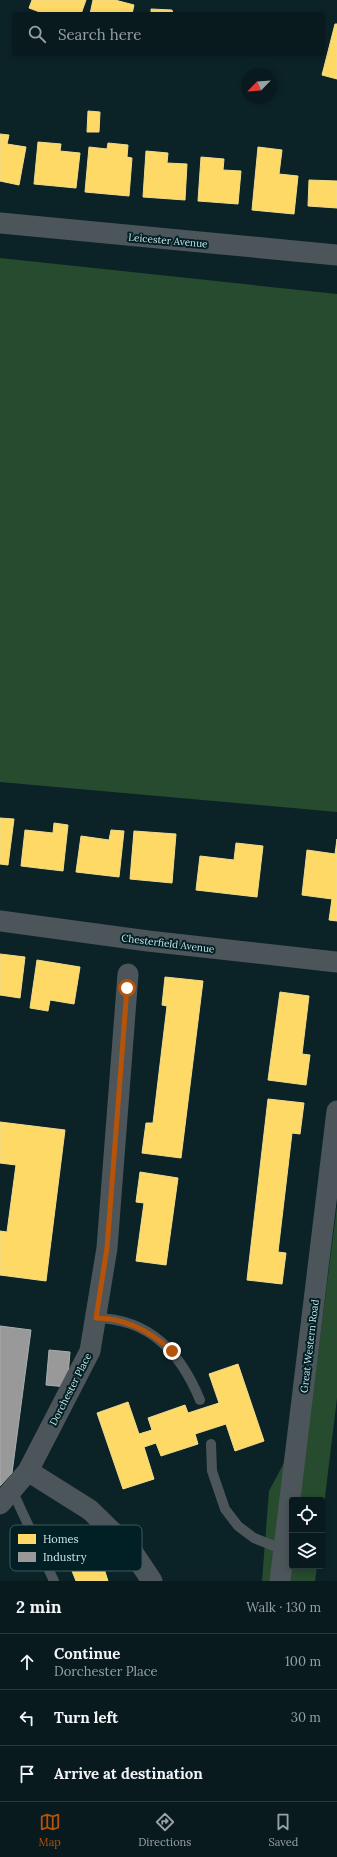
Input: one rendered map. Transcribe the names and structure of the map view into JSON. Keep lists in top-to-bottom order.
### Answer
{
  "streets": {
    "street": [
      "Leicester Avenue",
      "Chesterfield Avenue",
      "Great Western Road",
      "Dorchester Place"
    ]
  },
  "legend": ["Homes", "Industry"],
  "north": "bottom left",
  "page": {
    "search": "Search here",
    "heading": ["2 min", "Walk · 130 m"],
    "list": [
      ["Continue", "Dorchester Place", "100 m"],
      ["Turn left", "30 m"],
      "Arrive at destination"
    ],
    "nav": ["Map", "Directions", "Saved"]
  }
}
